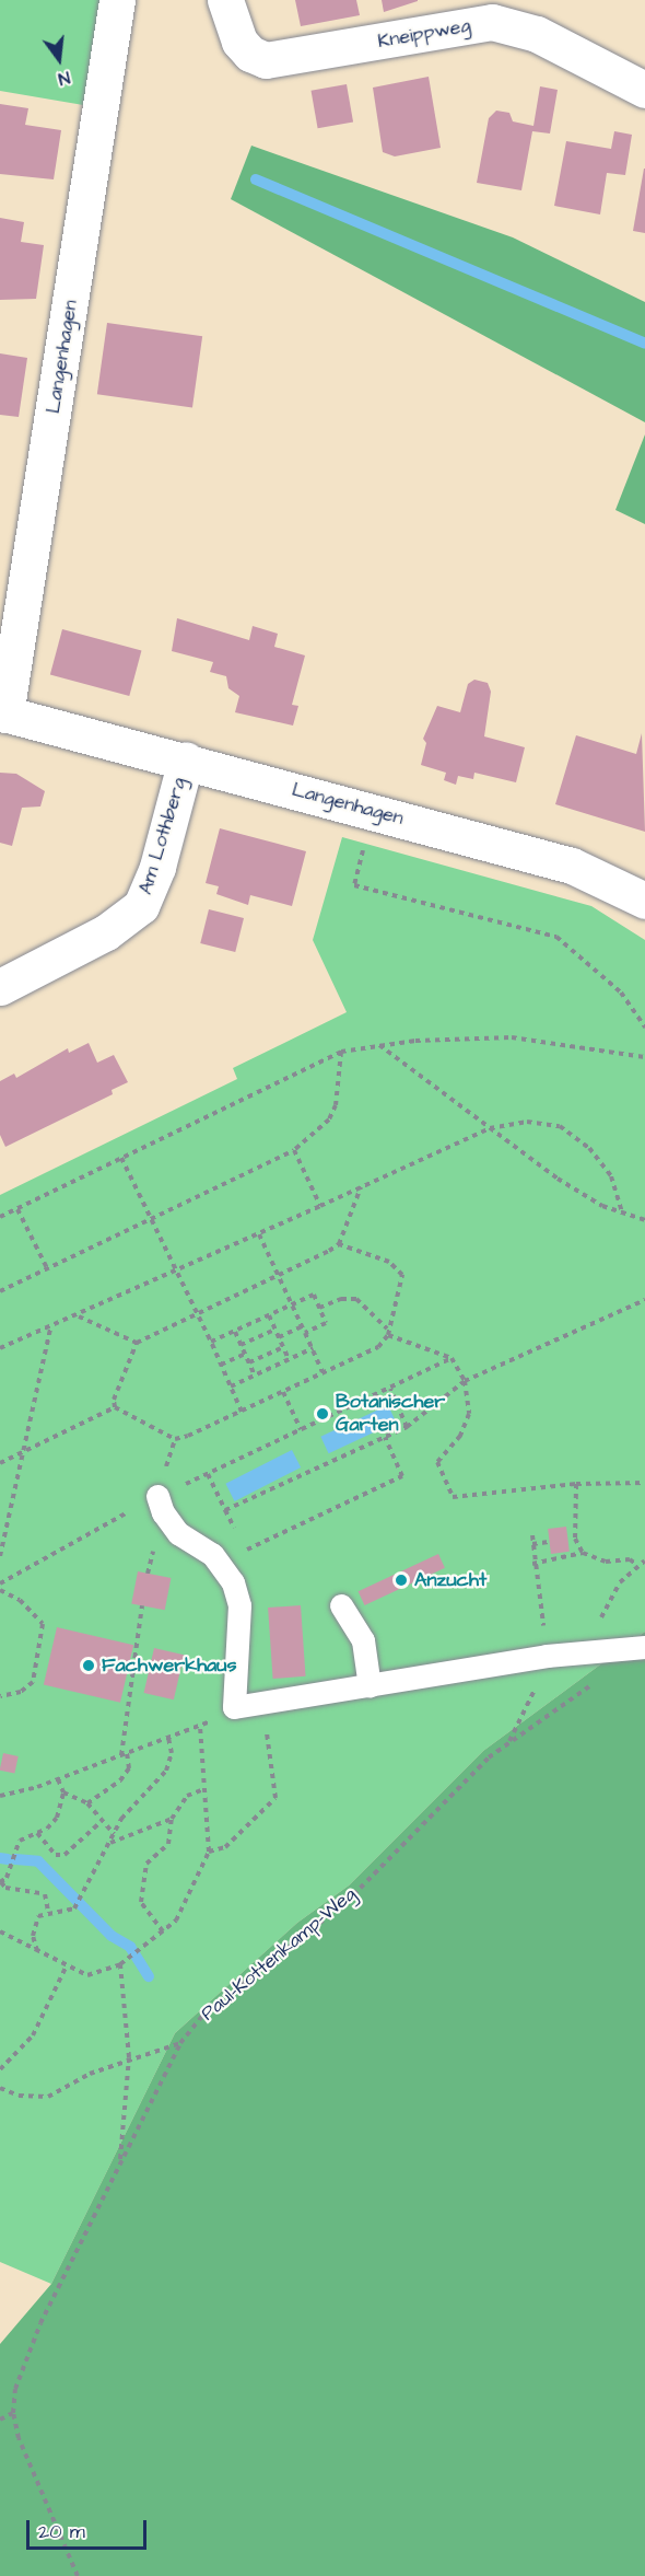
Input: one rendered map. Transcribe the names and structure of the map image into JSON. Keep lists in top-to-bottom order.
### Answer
{
  "streets": {
    "street": ["Kneippweg", "Langenhagen", "Am Lothberg"],
    "path": ["Paul-Kottenkamp-Weg"]
  },
  "crossings": [
    ["Langenhagen", "Am Lothberg"]
  ],
  "places": ["Botanischer Garten", "Anzucht", "Fachwerkhaus"],
  "scale_bar": "20 m",
  "north": "bottom"
}
